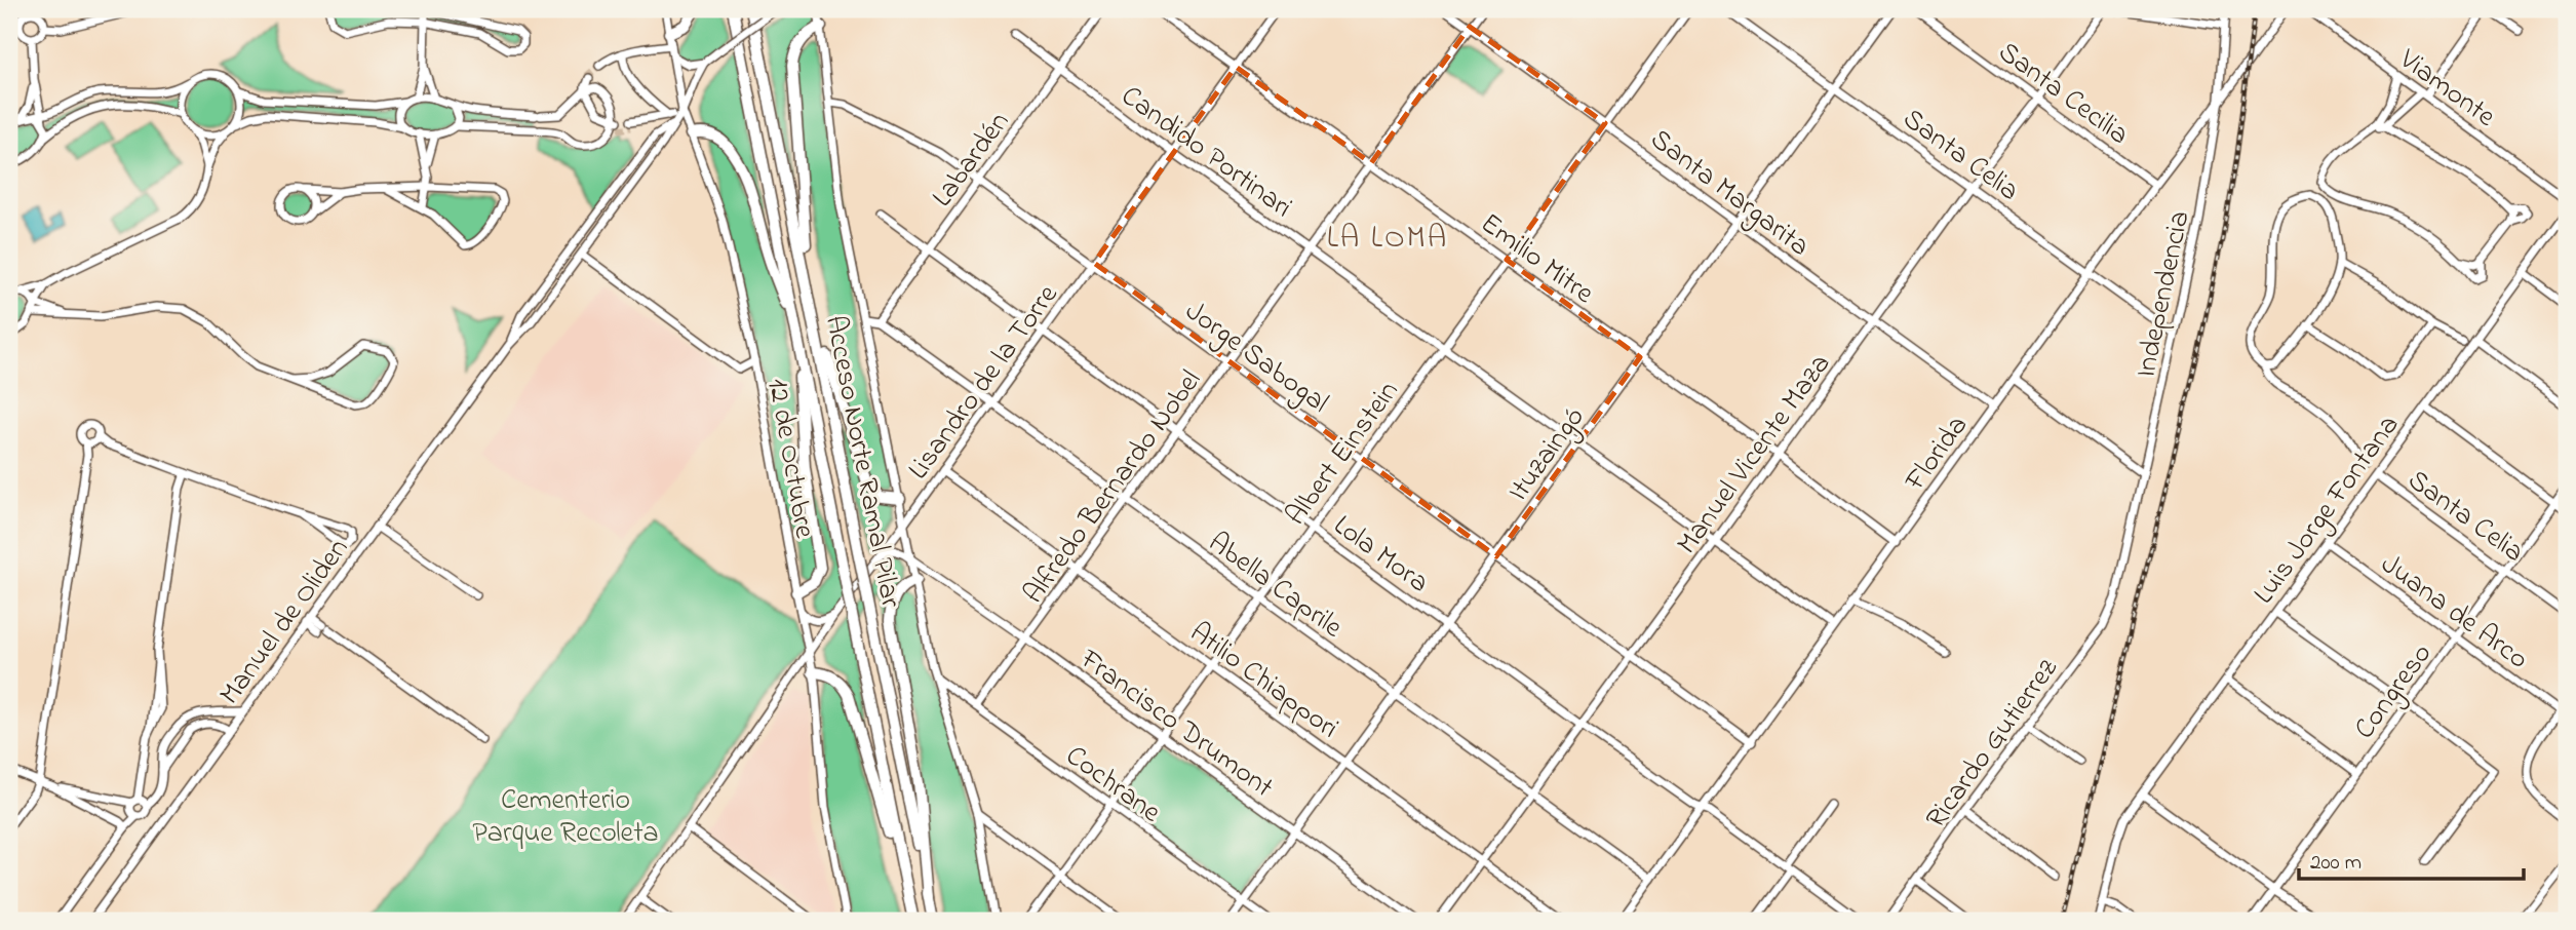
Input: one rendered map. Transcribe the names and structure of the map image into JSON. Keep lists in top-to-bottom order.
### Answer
{
  "streets": {
    "highway": ["Acceso Norte Ramal Pilar"],
    "street": [
      "Viamonte",
      "Santa Cecilia",
      "Candido Portinari",
      "Santa Celia",
      "Labardén",
      "Santa Margarita",
      "Emilio Mitre",
      "Independencia",
      "Jorge Sabogal",
      "Lisandro de la Torre",
      "Albert Einstein",
      "Florida",
      "Ituzaingó",
      "Manuel Vicente Maza",
      "12 de Octubre",
      "Alfredo Bernardo Nobel",
      "Luis Jorge Fontana",
      "Lola Mora",
      "Abella Caprile",
      "Juana de Arco",
      "Manuel de Oliden",
      "Atilio Chiappori",
      "Congreso",
      "Francisco Drumont",
      "Ricardo Gutierrez",
      "Cochrane"
    ]
  },
  "crossings": [
    ["Santa Cecilia", "Florida"],
    ["Santa Cecilia", "Manuel Vicente Maza"],
    ["Candido Portinari", "Labardén"],
    ["Candido Portinari", "Lisandro de la Torre"],
    ["Candido Portinari", "Albert Einstein"],
    ["Candido Portinari", "Florida"],
    ["Candido Portinari", "Ituzaingó"],
    ["Candido Portinari", "Manuel Vicente Maza"],
    ["Candido Portinari", "Alfredo Bernardo Nobel"],
    ["Santa Celia", "Independencia"],
    ["Santa Celia", "Florida"],
    ["Santa Celia", "Ituzaingó"],
    ["Santa Celia", "Manuel Vicente Maza"],
    ["Santa Celia", "Luis Jorge Fontana"],
    ["Santa Celia", "Congreso"],
    ["Labardén", "Jorge Sabogal"],
    ["Labardén", "Lola Mora"],
    ["Labardén", "Abella Caprile"],
    ["Santa Margarita", "Albert Einstein"],
    ["Santa Margarita", "Florida"],
    ["Santa Margarita", "Ituzaingó"],
    ["Santa Margarita", "Manuel Vicente Maza"],
    ["Santa Margarita", "Alfredo Bernardo Nobel"],
    ["Emilio Mitre", "Lisandro de la Torre"],
    ["Emilio Mitre", "Albert Einstein"],
    ["Emilio Mitre", "Florida"],
    ["Emilio Mitre", "Ituzaingó"],
    ["Emilio Mitre", "Manuel Vicente Maza"],
    ["Emilio Mitre", "Alfredo Bernardo Nobel"],
    ["Independencia", "Florida"],
    ["Independencia", "Ricardo Gutierrez"],
    ["Jorge Sabogal", "Lisandro de la Torre"],
    ["Jorge Sabogal", "Albert Einstein"],
    ["Jorge Sabogal", "Florida"],
    ["Jorge Sabogal", "Ituzaingó"],
    ["Jorge Sabogal", "Manuel Vicente Maza"],
    ["Jorge Sabogal", "Alfredo Bernardo Nobel"],
    ["Lisandro de la Torre", "12 de Octubre"],
    ["Lisandro de la Torre", "Lola Mora"],
    ["Lisandro de la Torre", "Abella Caprile"],
    ["Lisandro de la Torre", "Atilio Chiappori"],
    ["Albert Einstein", "Lola Mora"],
    ["Albert Einstein", "Abella Caprile"],
    ["Albert Einstein", "Atilio Chiappori"],
    ["Albert Einstein", "Francisco Drumont"],
    ["Albert Einstein", "Cochrane"],
    ["Florida", "Lola Mora"],
    ["Florida", "Abella Caprile"],
    ["Ituzaingó", "Lola Mora"],
    ["Ituzaingó", "Abella Caprile"],
    ["Ituzaingó", "Atilio Chiappori"],
    ["Ituzaingó", "Francisco Drumont"],
    ["Ituzaingó", "Cochrane"],
    ["Manuel Vicente Maza", "Lola Mora"],
    ["Manuel Vicente Maza", "Abella Caprile"],
    ["Manuel Vicente Maza", "Atilio Chiappori"],
    ["12 de Octubre", "Manuel de Oliden"],
    ["Alfredo Bernardo Nobel", "Lola Mora"],
    ["Alfredo Bernardo Nobel", "Abella Caprile"],
    ["Alfredo Bernardo Nobel", "Atilio Chiappori"],
    ["Alfredo Bernardo Nobel", "Francisco Drumont"],
    ["Alfredo Bernardo Nobel", "Cochrane"],
    ["Luis Jorge Fontana", "Juana de Arco"],
    ["Juana de Arco", "Congreso"]
  ],
  "districts": ["LA LOMA"],
  "parks": ["Cementerio Parque Recoleta"],
  "scale_bar": "200 m"
}
